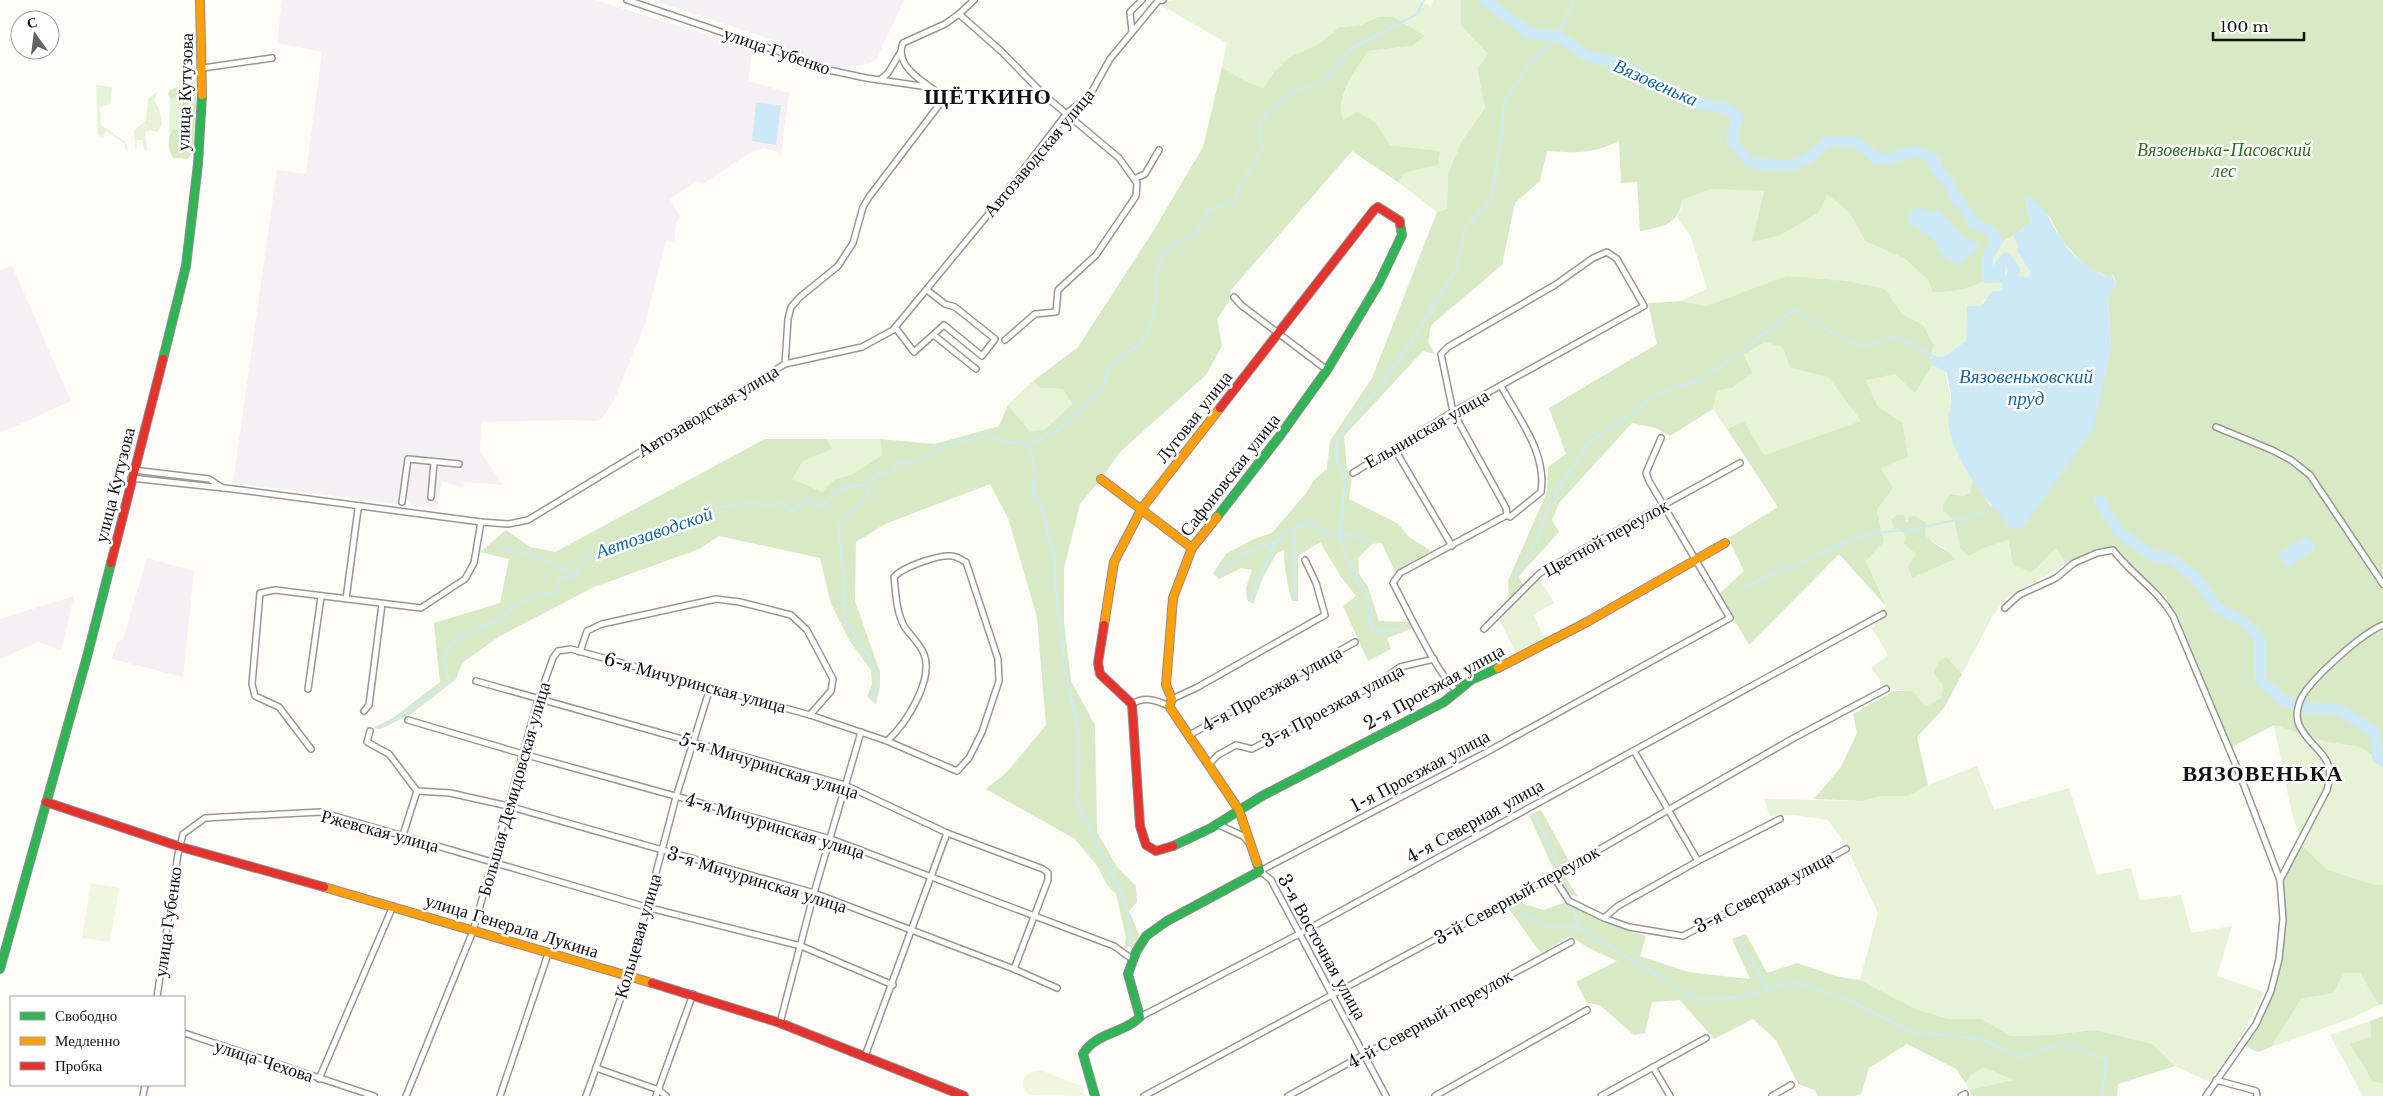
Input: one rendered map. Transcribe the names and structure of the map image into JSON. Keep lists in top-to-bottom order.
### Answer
{
  "streets": {
    "street": [
      "улица Губенко",
      "улица Кутузова",
      "Автозаводская улица",
      "Луговая улица",
      "Ельнинская улица",
      "Сафоновская улица",
      "Цветной переулок",
      "6-я Мичуринская улица",
      "2-я Проезжая улица",
      "4-я Проезжая улица",
      "3-я Проезжая улица",
      "5-я Мичуринская улица",
      "1-я Проезжая улица",
      "Большая Демидовская улица",
      "4-я Северная улица",
      "4-я Мичуринская улица",
      "Ржевская улица",
      "3-я Мичуринская улица",
      "3-я Северная улица",
      "3-й Северный переулок",
      "улица Генерала Лукина",
      "Кольцевая улица",
      "3-я Восточная улица",
      "4-й Северный переулок",
      "улица Чехова"
    ]
  },
  "crossings": [
    ["улица Губенко", "Ржевская улица"],
    ["улица Губенко", "улица Генерала Лукина"],
    ["улица Кутузова", "Автозаводская улица"],
    ["улица Кутузова", "улица Генерала Лукина"],
    ["Луговая улица", "Сафоновская улица"],
    ["Луговая улица", "2-я Проезжая улица"],
    ["Ельнинская улица", "3-я Проезжая улица"],
    ["Сафоновская улица", "2-я Проезжая улица"],
    ["Сафоновская улица", "4-я Проезжая улица"],
    ["Сафоновская улица", "3-я Проезжая улица"],
    ["Сафоновская улица", "3-я Восточная улица"],
    ["6-я Мичуринская улица", "Большая Демидовская улица"],
    ["6-я Мичуринская улица", "Кольцевая улица"],
    ["2-я Проезжая улица", "1-я Проезжая улица"],
    ["2-я Проезжая улица", "3-я Восточная улица"],
    ["5-я Мичуринская улица", "Большая Демидовская улица"],
    ["5-я Мичуринская улица", "4-я Мичуринская улица"],
    ["5-я Мичуринская улица", "Кольцевая улица"],
    ["1-я Проезжая улица", "4-я Мичуринская улица"],
    ["1-я Проезжая улица", "3-я Восточная улица"],
    ["Большая Демидовская улица", "4-я Мичуринская улица"],
    ["Большая Демидовская улица", "Ржевская улица"],
    ["Большая Демидовская улица", "3-я Мичуринская улица"],
    ["Большая Демидовская улица", "улица Генерала Лукина"],
    ["4-я Северная улица", "3-я Восточная улица"],
    ["4-я Мичуринская улица", "Кольцевая улица"],
    ["Ржевская улица", "Кольцевая улица"],
    ["3-я Мичуринская улица", "Кольцевая улица"],
    ["3-й Северный переулок", "3-я Восточная улица"],
    ["улица Генерала Лукина", "Кольцевая улица"],
    ["3-я Восточная улица", "4-й Северный переулок"]
  ],
  "districts": ["ЩЁТКИНО", "ВЯЗОВЕНЬКА"],
  "water": ["Вязовенька", "Вязовеньковский пруд", "Автозаводской"],
  "parks": ["Вязовенька-Пасовский лес"],
  "legend": ["Свободно", "Медленно", "Пробка"],
  "scale_bar": "100 m",
  "north": "top"
}
